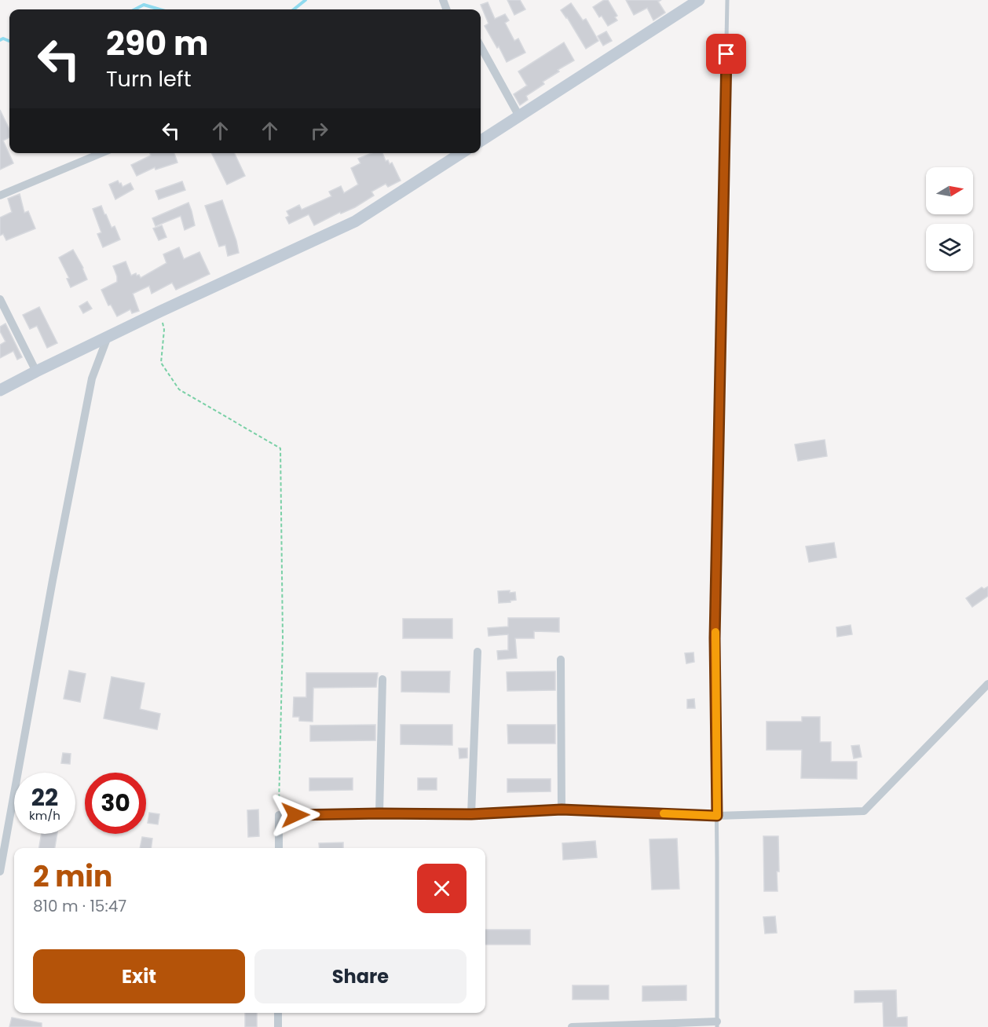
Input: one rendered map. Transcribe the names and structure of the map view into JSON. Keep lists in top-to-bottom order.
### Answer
{
  "north": "right",
  "page": {
    "turn": ["290 m", "Turn left"],
    "speed": "22 km/h",
    "limit": "30",
    "heading": ["2 min", "810 m · 15:47"],
    "buttons": ["Exit", "Share"]
  }
}
